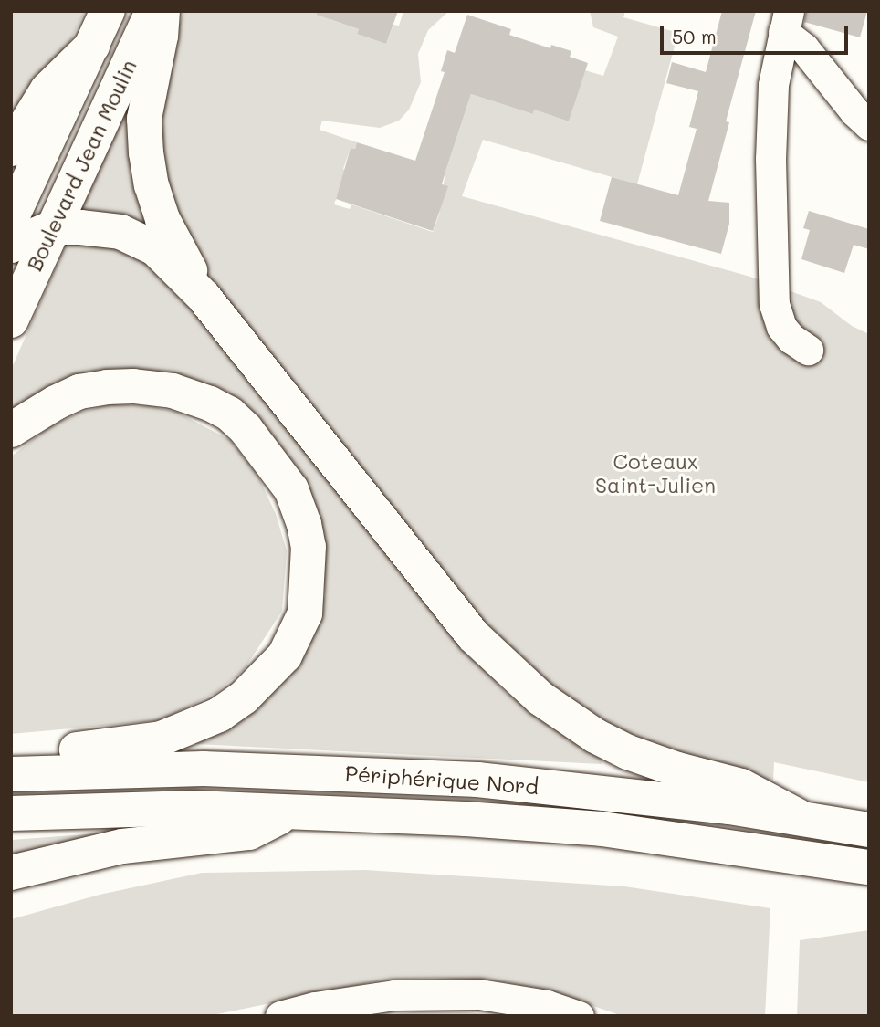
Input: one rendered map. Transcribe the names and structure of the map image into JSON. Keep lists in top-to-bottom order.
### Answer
{
  "streets": {
    "main road": ["Boulevard Jean Moulin", "Périphérique Nord"]
  },
  "parks": ["Coteaux Saint-Julien"],
  "scale_bar": "50 m"
}
